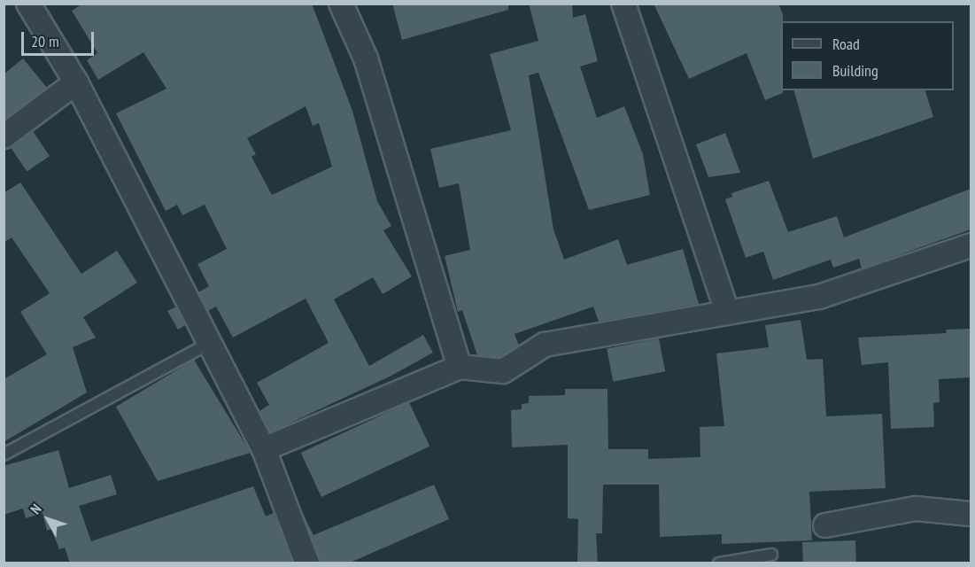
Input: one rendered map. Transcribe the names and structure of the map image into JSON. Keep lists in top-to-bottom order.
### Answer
{
  "legend": ["Road", "Building"],
  "scale_bar": "20 m",
  "north": "top left"
}
